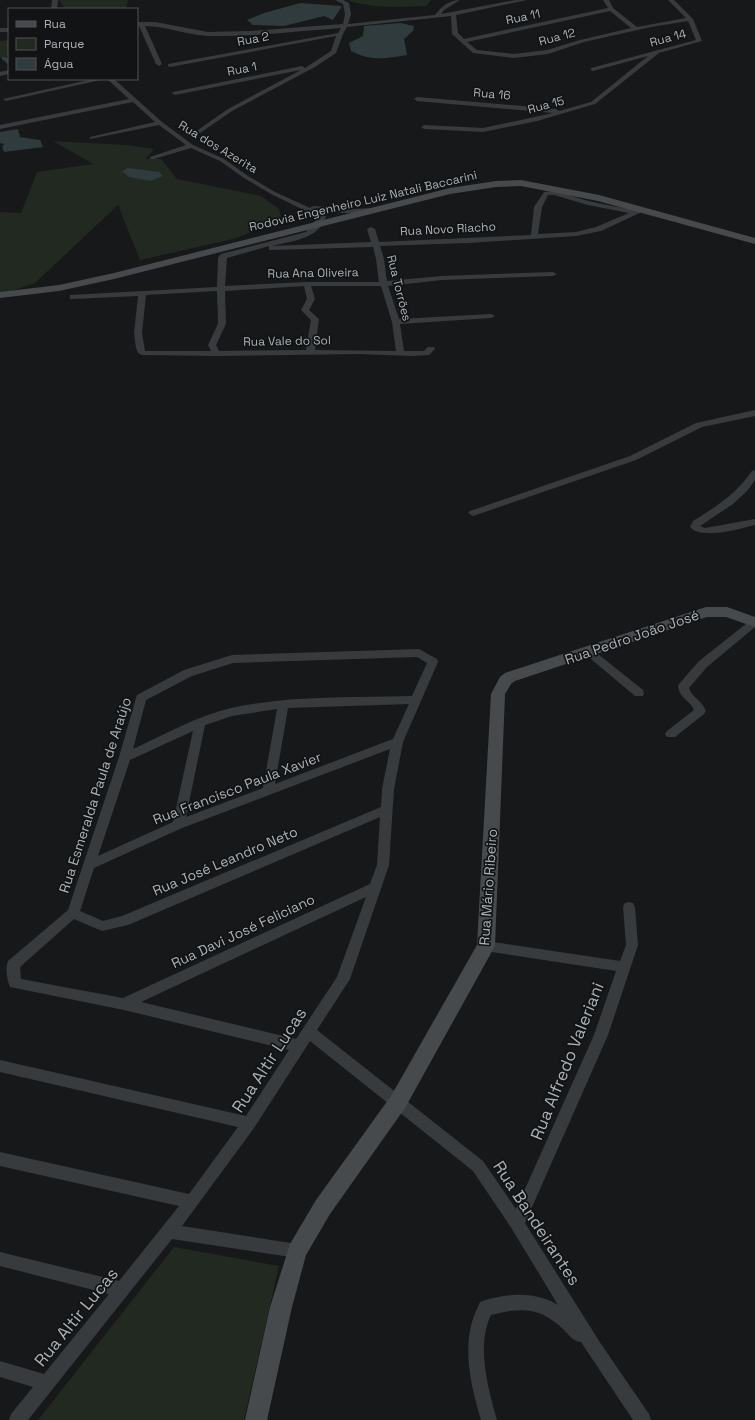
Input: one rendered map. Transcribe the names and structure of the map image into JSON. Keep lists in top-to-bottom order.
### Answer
{
  "streets": {
    "main road": ["Rodovia Engenheiro Luiz Natali Baccarini", "Rua Pedro João José", "Rua Mário Ribeiro"],
    "street": [
      "Rua 11",
      "Rua 12",
      "Rua 14",
      "Rua 2",
      "Rua 1",
      "Rua 16",
      "Rua 15",
      "Rua dos Azerita",
      "Rua Novo Riacho",
      "Rua Ana Oliveira",
      "Rua Torrões",
      "Rua Vale do Sol",
      "Rua Francisco Paula Xavier",
      "Rua Esmeralda Paula de Araújo",
      "Rua José Leandro Neto",
      "Rua Davi José Feliciano",
      "Rua Altir Lucas",
      "Rua Alfredo Valeriani",
      "Rua Bandeirantes"
    ]
  },
  "crossings": [
    ["Rua 11", "Rua 12"],
    ["Rua 12", "Rua 14"],
    ["Rua 14", "Rua 15"],
    ["Rua 2", "Rua 1"],
    ["Rua 16", "Rua 15"],
    ["Rodovia Engenheiro Luiz Natali Baccarini", "Rua Novo Riacho"],
    ["Rua Novo Riacho", "Rua Torrões"],
    ["Rua Ana Oliveira", "Rua Torrões"],
    ["Rua Ana Oliveira", "Rua Vale do Sol"],
    ["Rua Torrões", "Rua Vale do Sol"],
    ["Rua Pedro João José", "Rua Mário Ribeiro"],
    ["Rua Francisco Paula Xavier", "Rua Esmeralda Paula de Araújo"],
    ["Rua Francisco Paula Xavier", "Rua Altir Lucas"],
    ["Rua Esmeralda Paula de Araújo", "Rua José Leandro Neto"],
    ["Rua Esmeralda Paula de Araújo", "Rua Davi José Feliciano"],
    ["Rua Esmeralda Paula de Araújo", "Rua Altir Lucas"],
    ["Rua José Leandro Neto", "Rua Altir Lucas"],
    ["Rua Mário Ribeiro", "Rua Bandeirantes"],
    ["Rua Davi José Feliciano", "Rua Altir Lucas"],
    ["Rua Altir Lucas", "Rua Bandeirantes"],
    ["Rua Alfredo Valeriani", "Rua Bandeirantes"]
  ],
  "legend": ["Rua", "Parque", "Água"]
}
